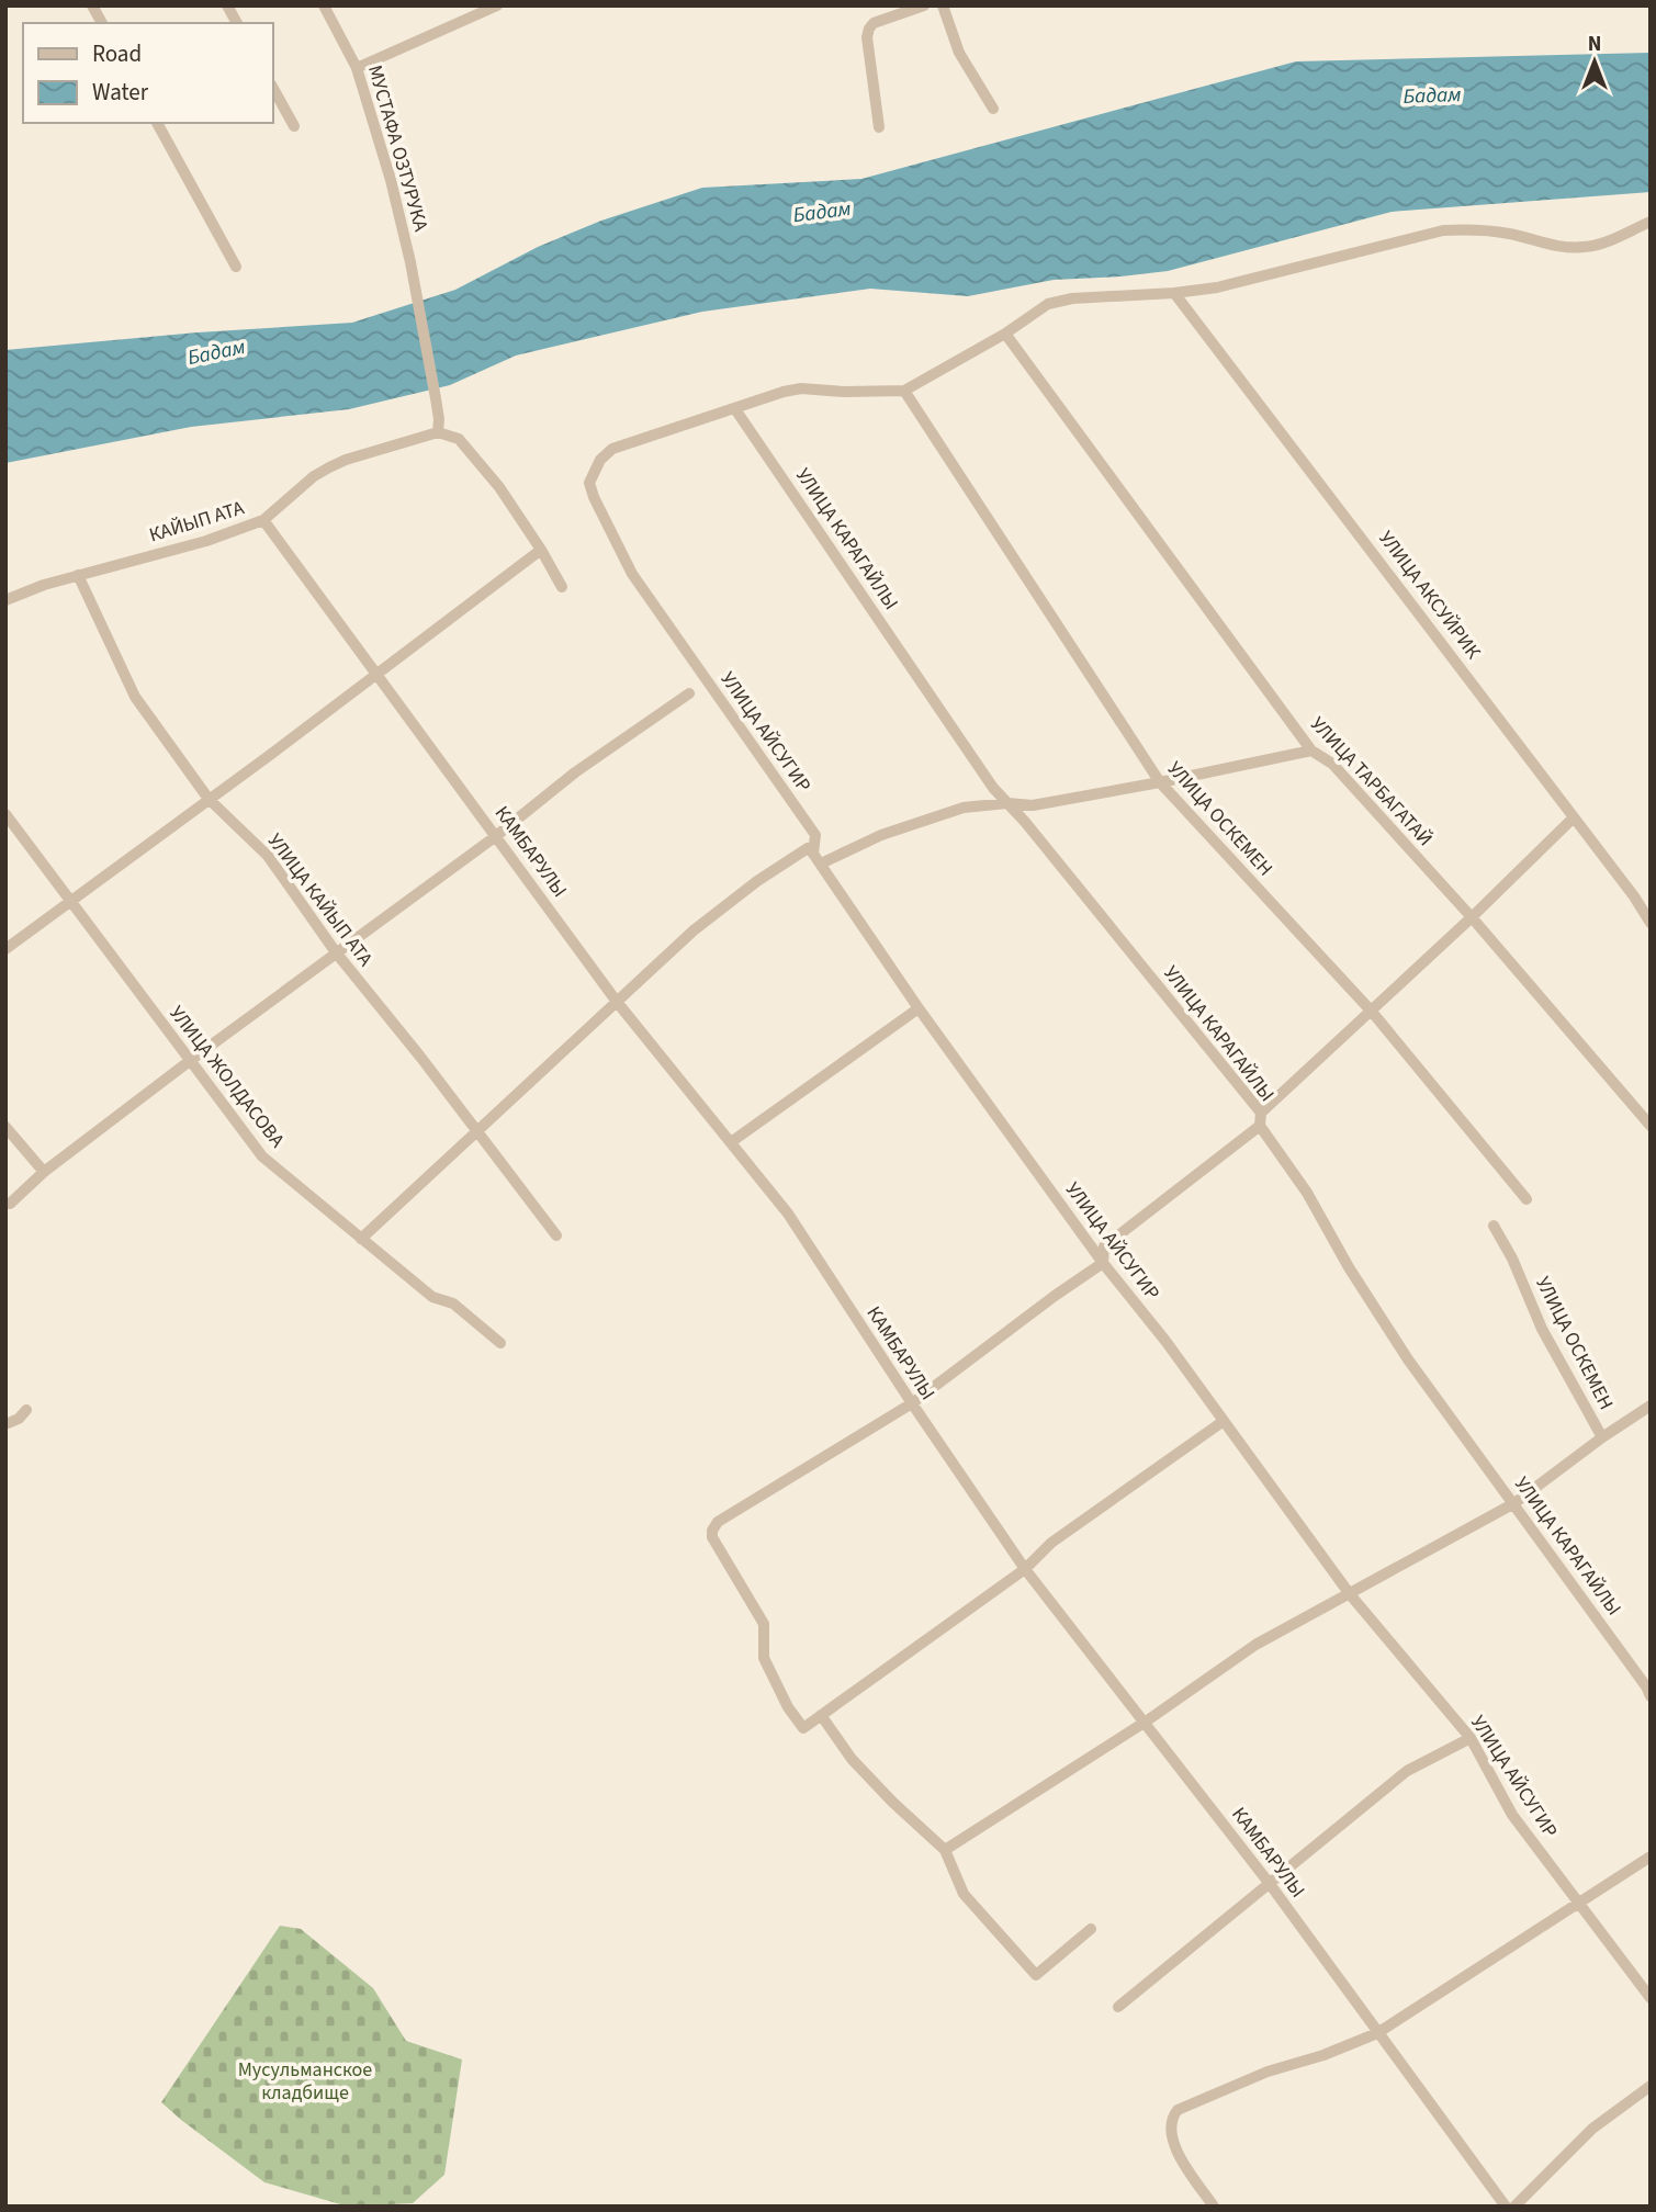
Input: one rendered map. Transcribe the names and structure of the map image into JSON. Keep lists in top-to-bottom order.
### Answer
{
  "streets": {
    "street": [
      "МУСТАФА ОЗТУРУКА",
      "КАЙЫП АТА",
      "УЛИЦА КАРАГАЙЛЫ",
      "УЛИЦА АКСУЙРИК",
      "УЛИЦА АЙСУГИР",
      "УЛИЦА ТАРБАГАТАЙ",
      "УЛИЦА ОСКЕМЕН",
      "КАМБАРУЛЫ",
      "УЛИЦА КАЙЫП АТА",
      "УЛИЦА ЖОЛДАСОВА"
    ]
  },
  "crossings": [
    ["МУСТАФА ОЗТУРУКА", "КАЙЫП АТА"],
    ["КАЙЫП АТА", "КАМБАРУЛЫ"],
    ["КАЙЫП АТА", "УЛИЦА КАЙЫП АТА"],
    ["УЛИЦА КАРАГАЙЛЫ", "УЛИЦА АЙСУГИР"]
  ],
  "water": ["Бадам"],
  "parks": ["Мусульманское кладбище"],
  "legend": ["Road", "Water"],
  "north": "top"
}
